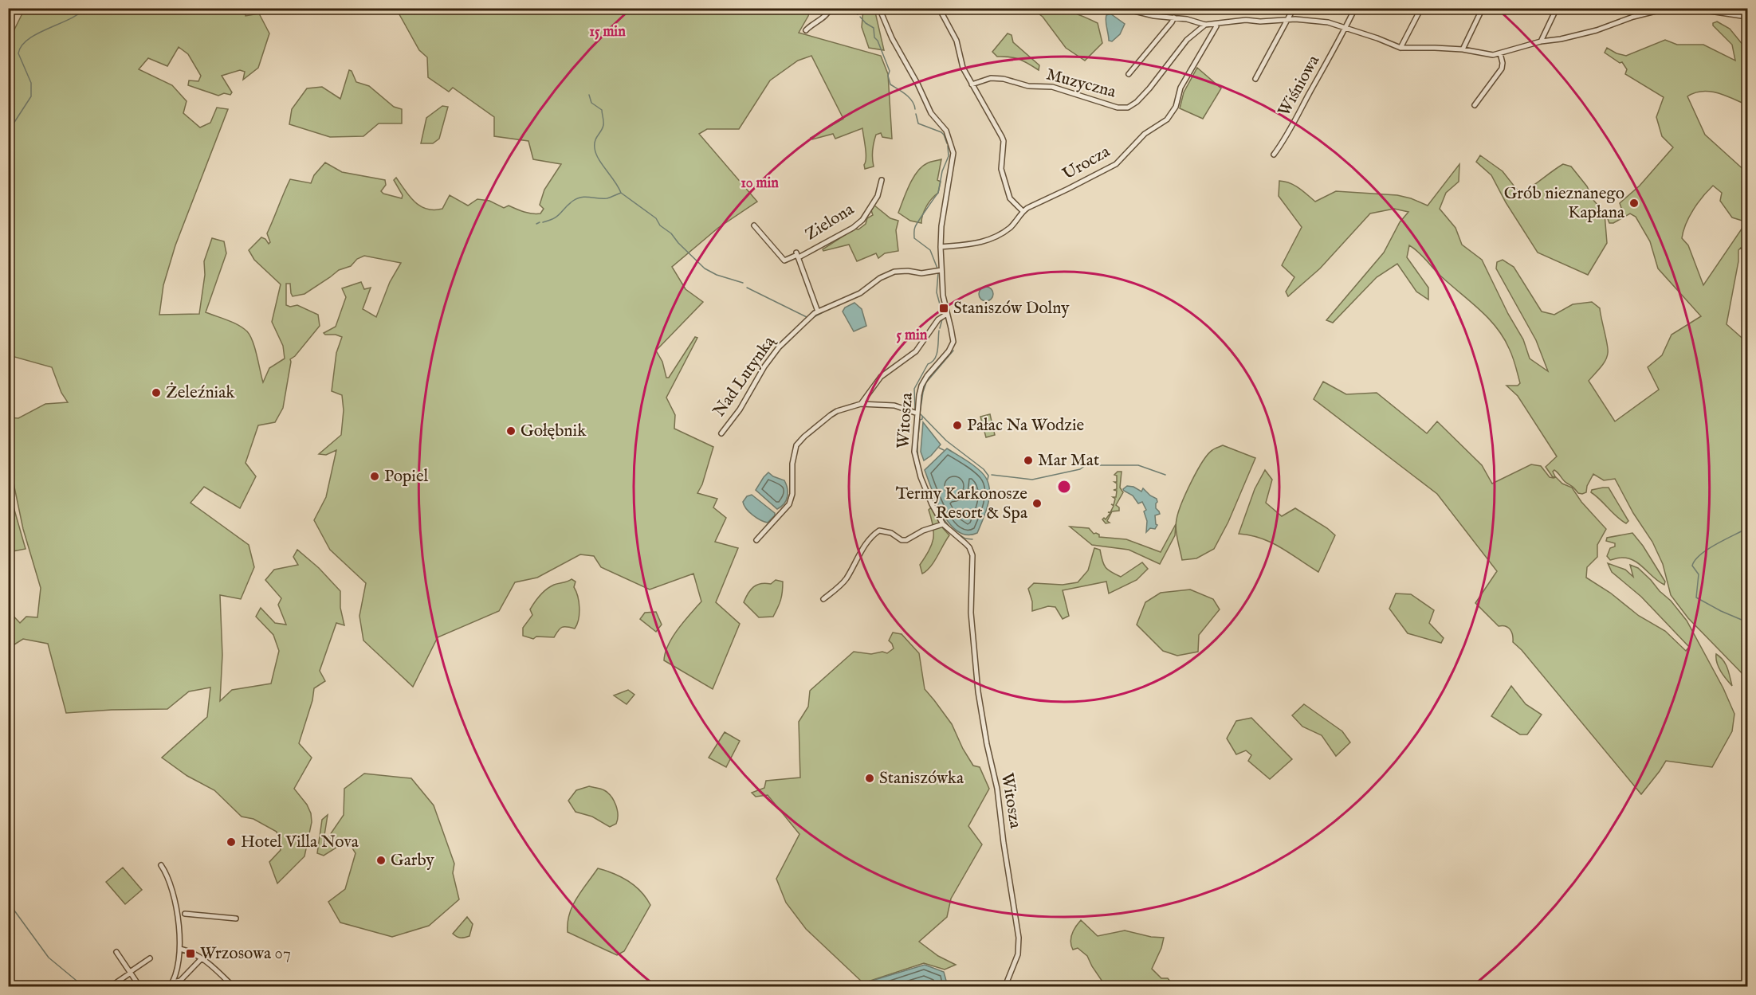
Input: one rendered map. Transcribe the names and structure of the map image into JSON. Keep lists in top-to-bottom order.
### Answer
{
  "streets": {
    "street": [
      "Muzyczna",
      "Wiśniowa",
      "Urocza",
      "Zielona",
      "Nad Lutynką",
      "Witosza"
    ]
  },
  "crossings": [
    ["Urocza", "Witosza"],
    ["Nad Lutynką", "Witosza"]
  ],
  "places": {
    "other": [
      "Grób nieznanego Kapłana",
      "Żeleźniak",
      "Pałac Na Wodzie",
      "Gołębnik",
      "Mar Mat",
      "Popiel",
      "Termy Karkonosze Resort & Spa",
      "Staniszówka",
      "Hotel Villa Nova",
      "Garby"
    ],
    "transit": ["Staniszów Dolny", "Wrzosowa 07"]
  },
  "rings": ["15 min", "10 min", "5 min"]
}
